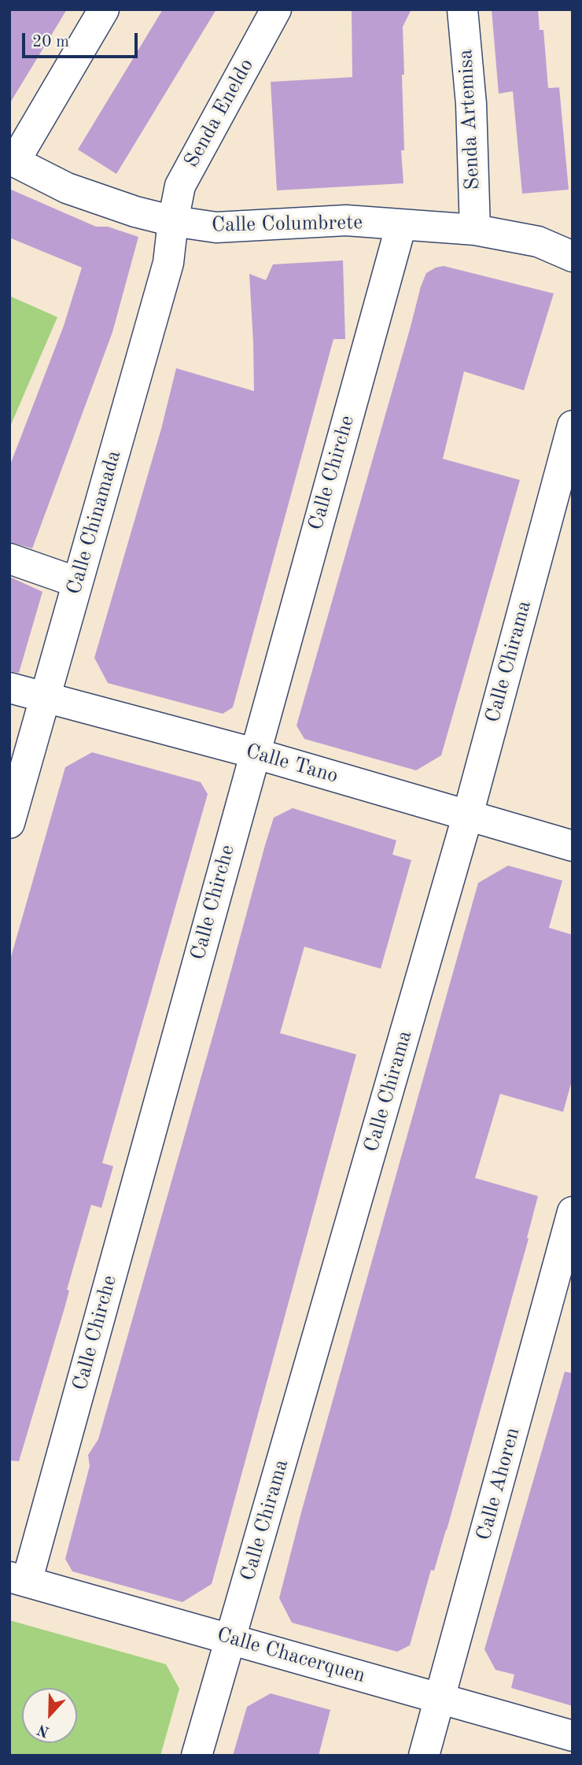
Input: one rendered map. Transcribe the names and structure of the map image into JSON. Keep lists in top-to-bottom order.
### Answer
{
  "streets": {
    "street": [
      "Senda Eneldo",
      "Senda Artemisa",
      "Calle Columbrete",
      "Calle Chirche",
      "Calle Chinamada",
      "Calle Chirama",
      "Calle Tano",
      "Calle Ahoren",
      "Calle Chacerquen"
    ]
  },
  "crossings": [
    ["Senda Eneldo", "Calle Columbrete"],
    ["Senda Eneldo", "Calle Chinamada"],
    ["Senda Artemisa", "Calle Columbrete"],
    ["Calle Columbrete", "Calle Chirche"],
    ["Calle Columbrete", "Calle Chinamada"],
    ["Calle Chirche", "Calle Tano"],
    ["Calle Chirche", "Calle Chacerquen"],
    ["Calle Chinamada", "Calle Tano"],
    ["Calle Chirama", "Calle Tano"],
    ["Calle Chirama", "Calle Chacerquen"],
    ["Calle Ahoren", "Calle Chacerquen"]
  ],
  "scale_bar": "20 m",
  "north": "bottom"
}
